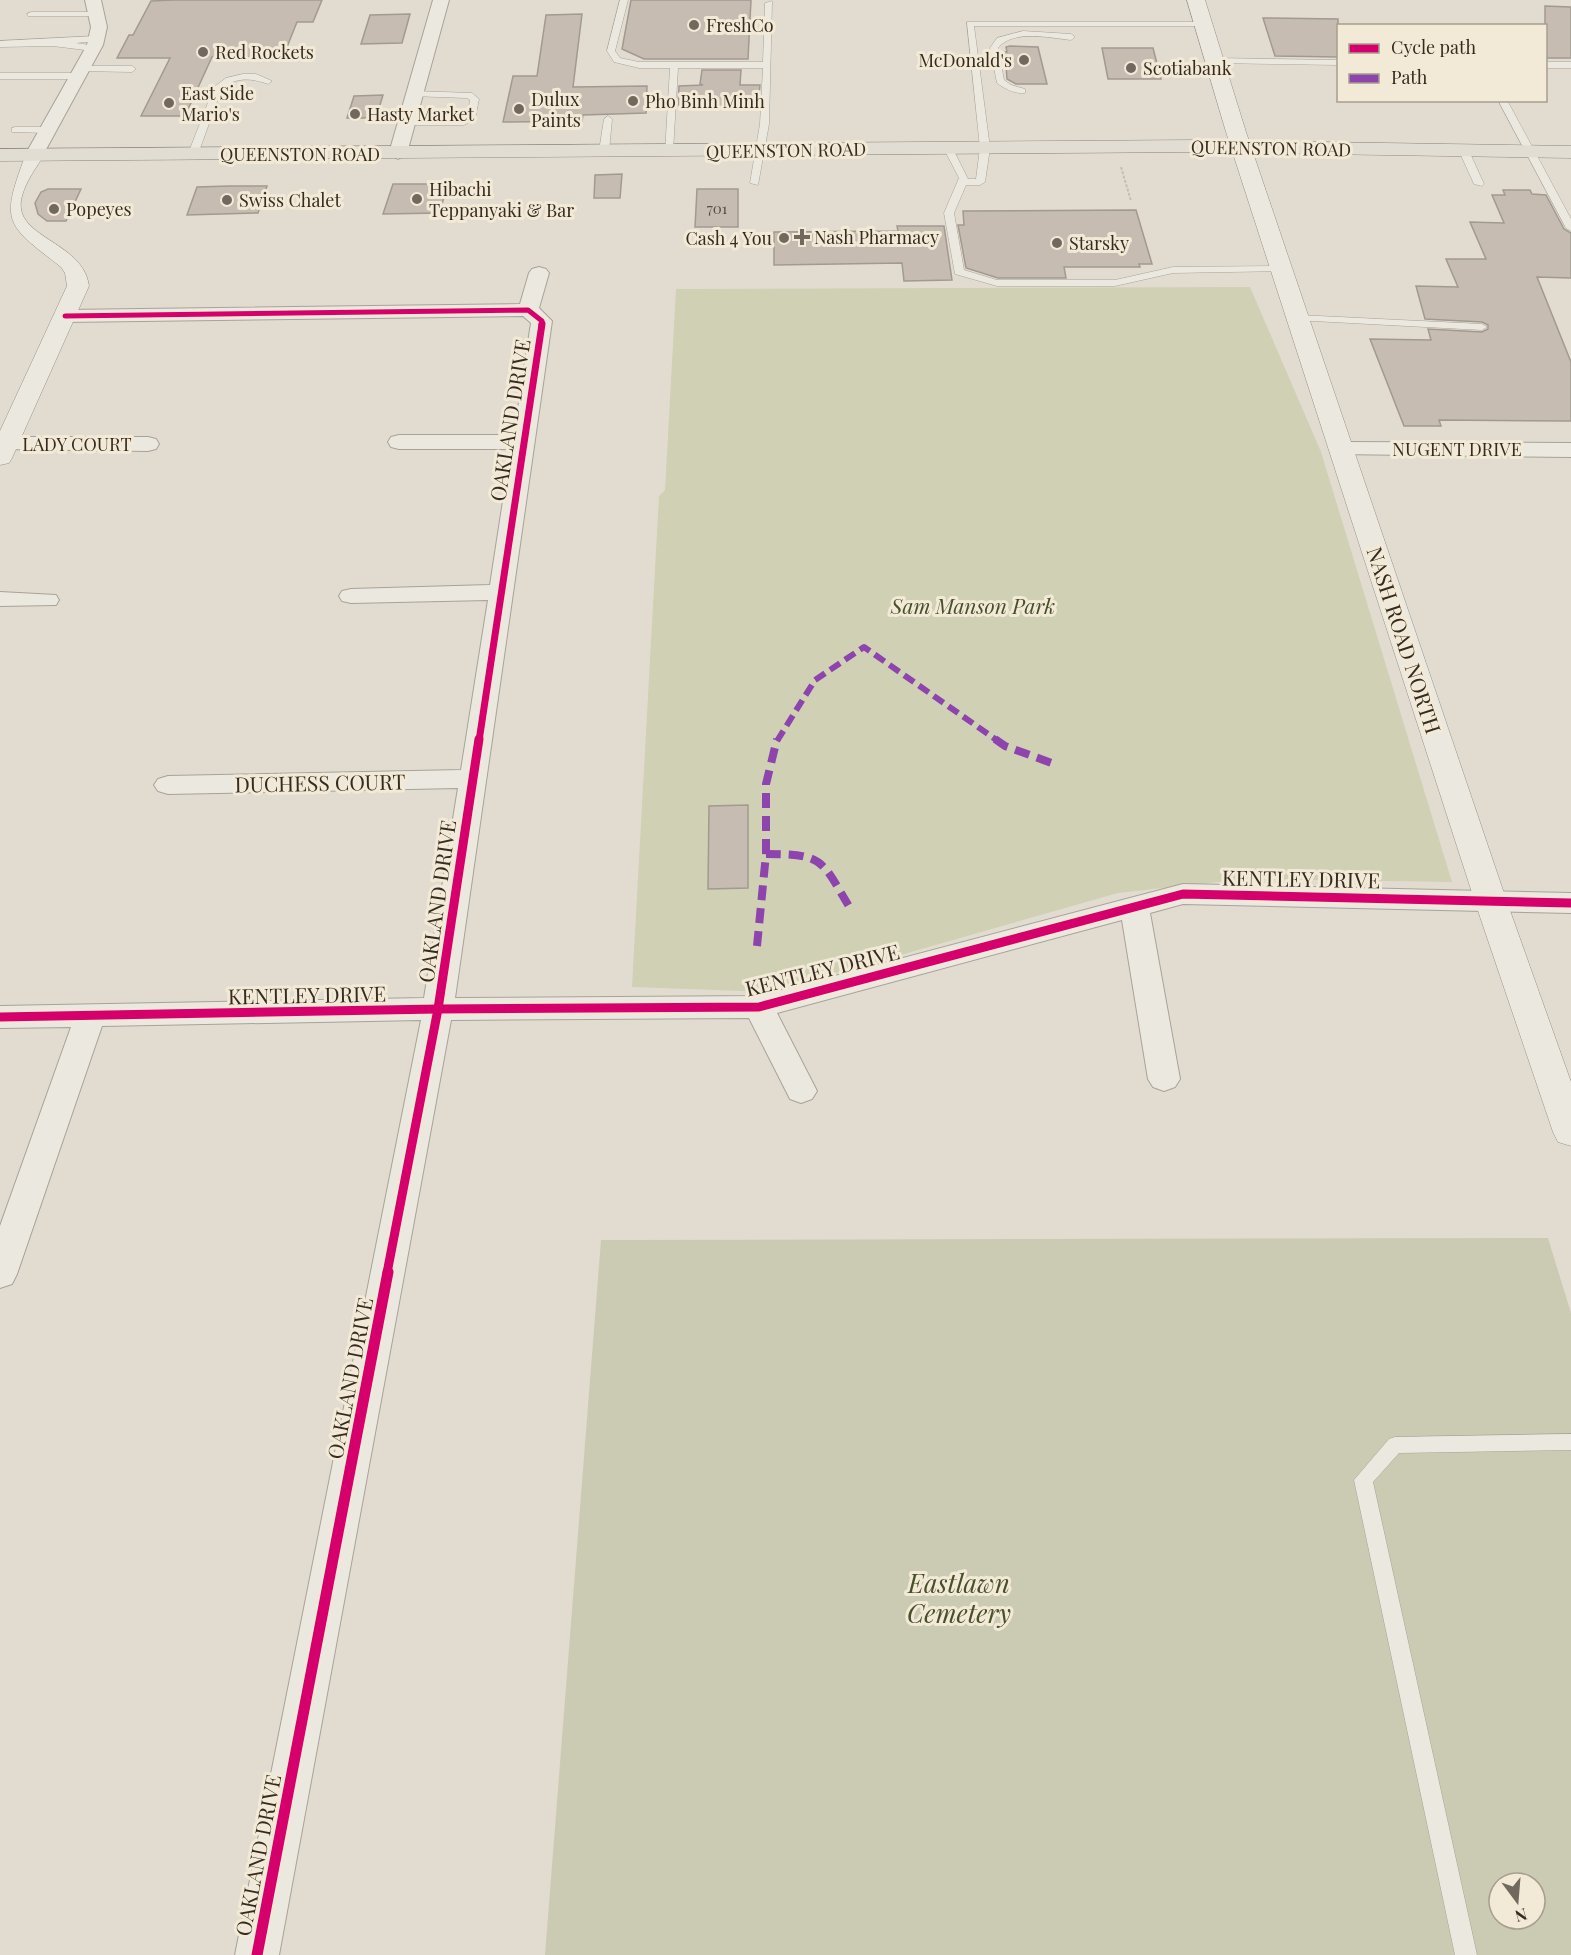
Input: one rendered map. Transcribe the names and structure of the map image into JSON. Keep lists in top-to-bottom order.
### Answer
{
  "streets": {
    "main road": ["QUEENSTON ROAD", "NASH ROAD NORTH"],
    "street": [
      "OAKLAND DRIVE",
      "LADY COURT",
      "NUGENT DRIVE",
      "DUCHESS COURT",
      "KENTLEY DRIVE"
    ]
  },
  "crossings": [
    ["QUEENSTON ROAD", "NASH ROAD NORTH"],
    ["OAKLAND DRIVE", "DUCHESS COURT"],
    ["OAKLAND DRIVE", "KENTLEY DRIVE"],
    ["NUGENT DRIVE", "NASH ROAD NORTH"],
    ["NASH ROAD NORTH", "KENTLEY DRIVE"]
  ],
  "parks": ["Sam Manson Park", "Eastlawn Cemetery"],
  "places": {
    "other": [
      "FreshCo",
      "Red Rockets",
      "McDonald's",
      "Scotiabank",
      "Pho Binh Minh",
      "East Side Mario's",
      "Dulux Paints",
      "Hasty Market",
      "Hibachi Teppanyaki & Bar",
      "Swiss Chalet",
      "Popeyes",
      "Cash 4 You",
      "Starsky"
    ],
    "health": ["Nash Pharmacy"]
  },
  "house_numbers": ["701"],
  "legend": ["Cycle path", "Path"],
  "north": "bottom"
}
